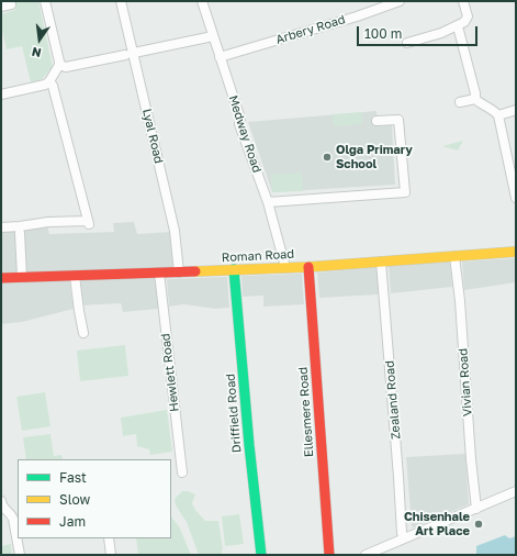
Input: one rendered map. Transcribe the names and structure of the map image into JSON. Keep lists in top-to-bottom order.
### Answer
{
  "streets": {
    "street": [
      "Arbery Road",
      "Medway Road",
      "Lyal Road",
      "Roman Road",
      "Hewlett Road",
      "Vivian Road",
      "Zealand Road",
      "Ellesmere Road",
      "Driffield Road"
    ]
  },
  "crossings": [
    ["Arbery Road", "Medway Road"],
    ["Medway Road", "Roman Road"],
    ["Lyal Road", "Roman Road"],
    ["Roman Road", "Hewlett Road"],
    ["Roman Road", "Vivian Road"],
    ["Roman Road", "Zealand Road"],
    ["Roman Road", "Ellesmere Road"],
    ["Roman Road", "Driffield Road"]
  ],
  "places": ["Olga Primary School", "Chisenhale Art Place"],
  "legend": ["Fast", "Slow", "Jam"],
  "scale_bar": "100 m",
  "north": "bottom"
}
